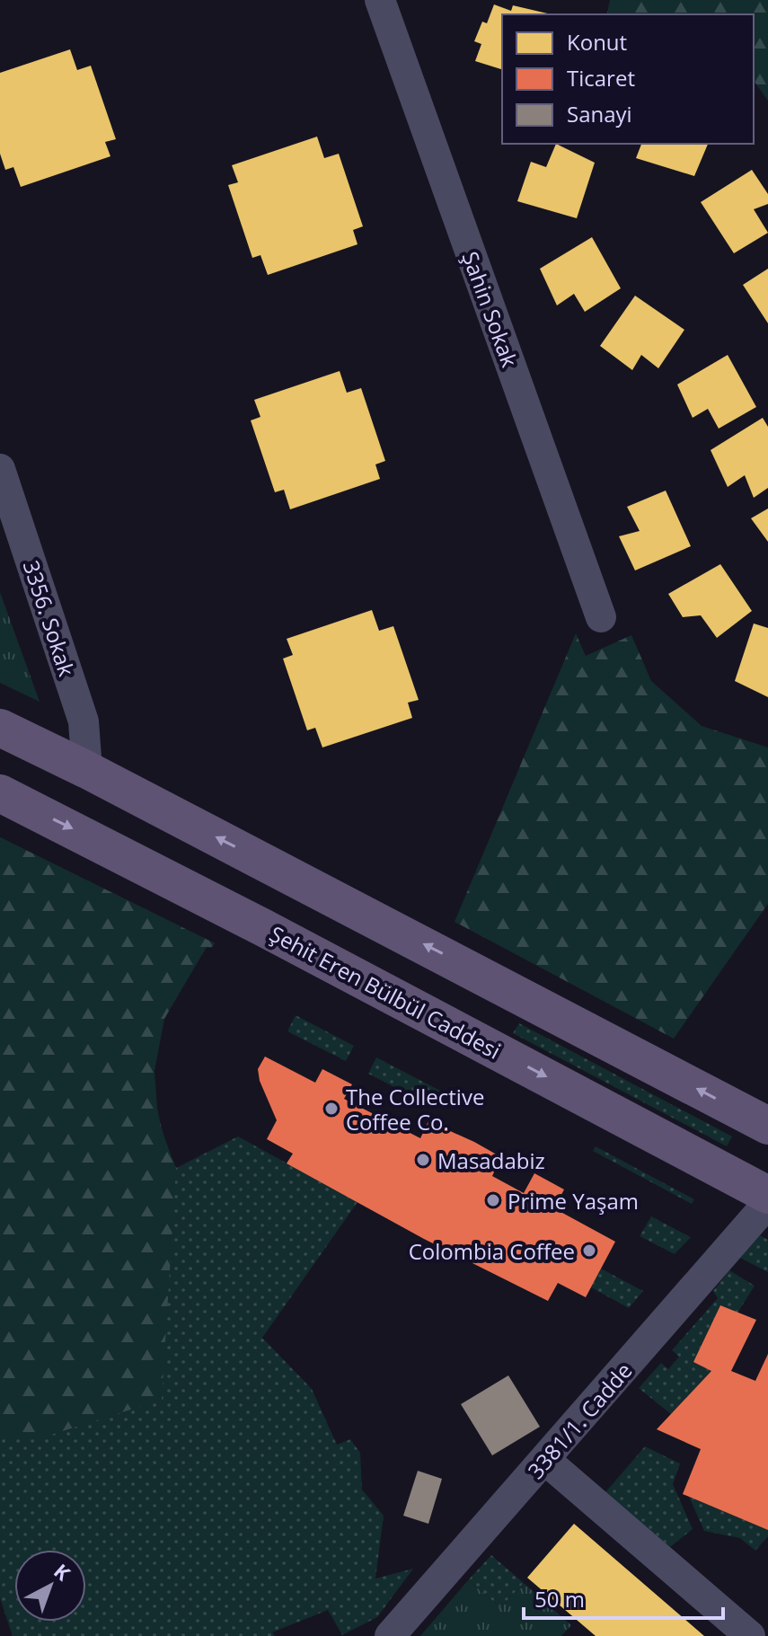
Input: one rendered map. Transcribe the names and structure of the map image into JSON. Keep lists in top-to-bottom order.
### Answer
{
  "streets": {
    "main road": ["Şehit Eren Bülbül Caddesi"],
    "street": ["Şahin Sokak", "3356. Sokak", "3381/1. Cadde"]
  },
  "places": [
    "The Collective Coffee Co.",
    "Masadabiz",
    "Prime Yaşam",
    "Colombia Coffee"
  ],
  "legend": ["Konut", "Ticaret", "Sanayi"],
  "scale_bar": "50 m",
  "north": "top right"
}
